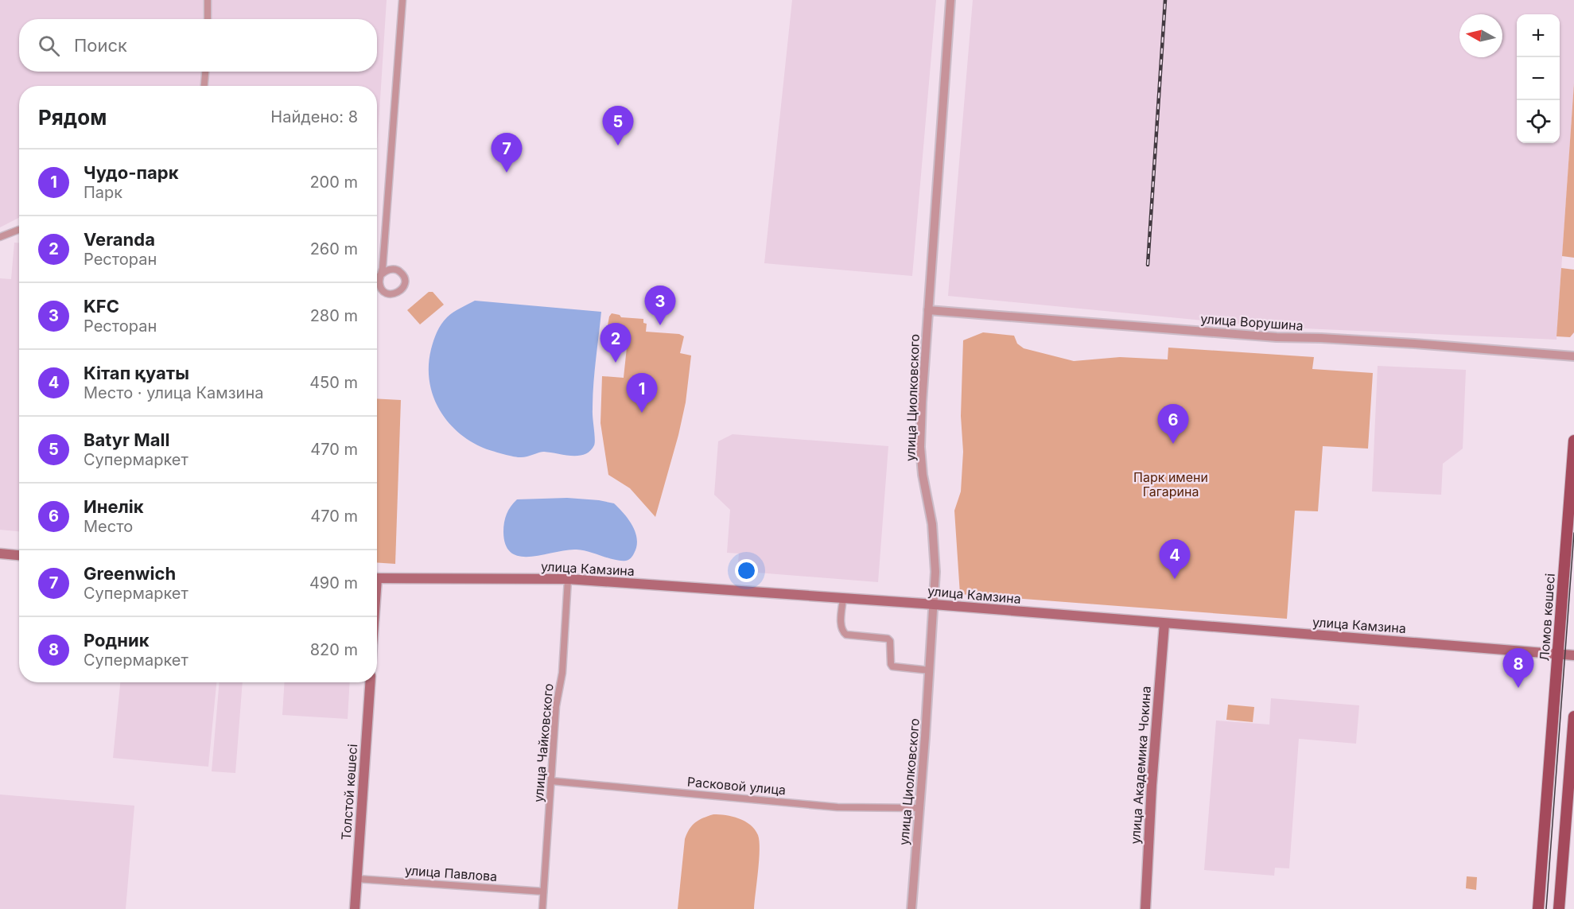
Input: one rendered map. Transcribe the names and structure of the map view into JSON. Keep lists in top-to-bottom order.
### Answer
{
  "streets": {
    "main road": [
      "улица Камзина",
      "Ломов көшесі",
      "улица Академика Чокина",
      "Толстой көшесі"
    ],
    "street": [
      "улица Ворушина",
      "улица Циолковского",
      "улица Чайковского",
      "Расковой улица",
      "улица Павлова"
    ]
  },
  "crossings": [
    ["улица Ворушина", "улица Циолковского"],
    ["улица Циолковского", "улица Камзина"],
    ["улица Циолковского", "Расковой улица"],
    ["улица Камзина", "Ломов көшесі"],
    ["улица Камзина", "улица Чайковского"],
    ["улица Камзина", "улица Академика Чокина"],
    ["улица Чайковского", "Расковой улица"],
    ["улица Чайковского", "улица Павлова"],
    ["Толстой көшесі", "улица Павлова"]
  ],
  "parks": ["Парк имени Гагарина"],
  "north": "left",
  "page": {
    "map_buttons": ["+", "−"],
    "search": "Поиск",
    "heading": ["Рядом", "Найдено: 8"],
    "pins": [
      "5",
      "7",
      "3",
      "2",
      "1",
      "6",
      "4",
      "8"
    ],
    "list": [
      {
        "mark": "1",
        "name": "Чудо-парк",
        "note": "Парк",
        "value": "200 m"
      },
      {
        "mark": "2",
        "name": "Veranda",
        "note": "Ресторан",
        "value": "260 m"
      },
      {
        "mark": "3",
        "name": "KFC",
        "note": "Ресторан",
        "value": "280 m"
      },
      {
        "mark": "4",
        "name": "Кітап қуаты",
        "note": "Место · улица Камзина",
        "value": "450 m"
      },
      {
        "mark": "5",
        "name": "Batyr Mall",
        "note": "Супермаркет",
        "value": "470 m"
      },
      {
        "mark": "6",
        "name": "Инелік",
        "note": "Место",
        "value": "470 m"
      },
      {
        "mark": "7",
        "name": "Greenwich",
        "note": "Супермаркет",
        "value": "490 m"
      },
      {
        "mark": "8",
        "name": "Родник",
        "note": "Супермаркет",
        "value": "820 m"
      }
    ]
  }
}
